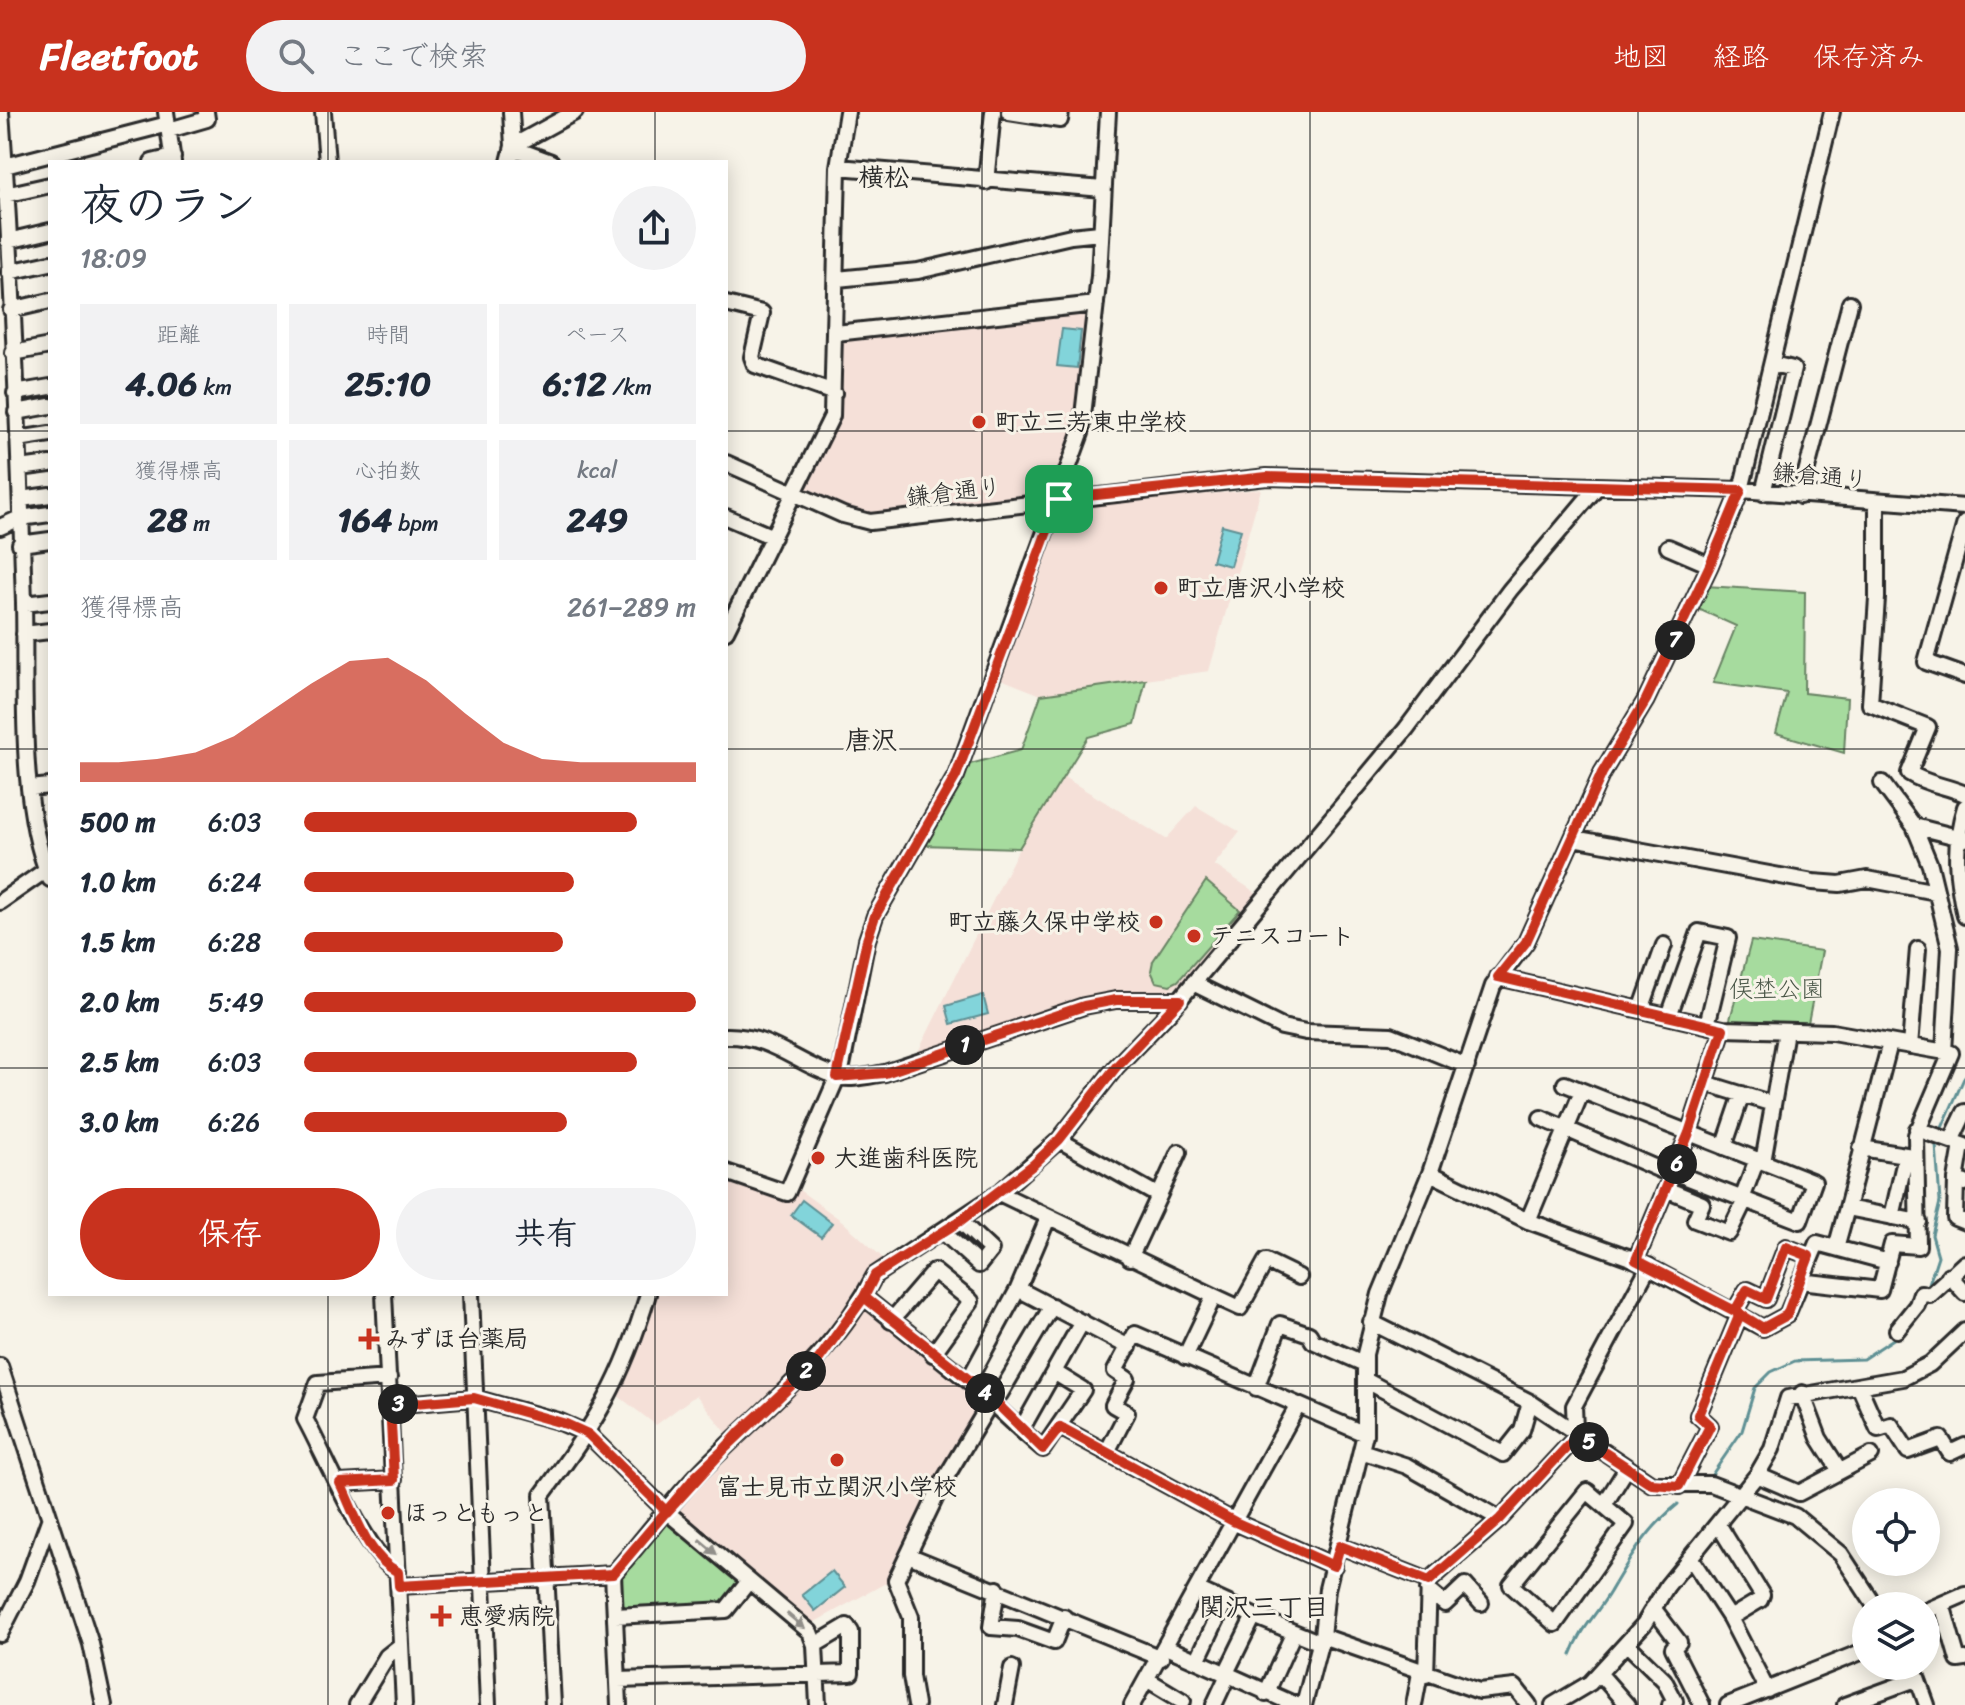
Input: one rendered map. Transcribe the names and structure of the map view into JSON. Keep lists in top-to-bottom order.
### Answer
{
  "streets": {
    "street": ["鎌倉通り"]
  },
  "districts": ["横松", "唐沢", "関沢三丁目"],
  "parks": ["俣埜公園"],
  "places": {
    "other": [
      "町立三芳東中学校",
      "町立唐沢小学校",
      "町立藤久保中学校",
      "テニスコート",
      "大進歯科医院",
      "富士見市立関沢小学校",
      "ほっともっと"
    ],
    "health": ["みずほ台薬局", "恵愛病院"]
  },
  "page": {
    "header": "Fleetfoot",
    "search": "ここで検索",
    "nav": ["地図", "経路", "保存済み"],
    "heading": ["夜のラン", "18:09"],
    "stats": [
      ["距離", "4.06 km"],
      ["時間", "25:10"],
      ["ペース", "6:12 /km"],
      ["獲得標高", "28 m"],
      ["心拍数", "164 bpm"],
      ["kcal", "249"]
    ],
    "chart": ["獲得標高", "261–289 m"],
    "pins": [
      "7",
      "1",
      "6",
      "2",
      "4",
      "3",
      "5"
    ],
    "list": [
      {
        "name": "500 m",
        "note": "6:03"
      },
      {
        "name": "1.0 km",
        "note": "6:24"
      },
      {
        "name": "1.5 km",
        "note": "6:28"
      },
      {
        "name": "2.0 km",
        "note": "5:49"
      },
      {
        "name": "2.5 km",
        "note": "6:03"
      },
      {
        "name": "3.0 km",
        "note": "6:26"
      }
    ],
    "buttons": ["保存", "共有"]
  }
}
